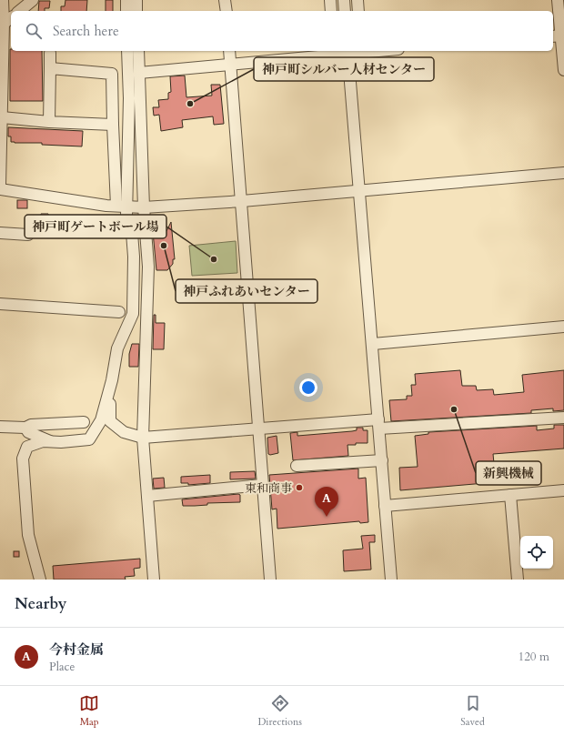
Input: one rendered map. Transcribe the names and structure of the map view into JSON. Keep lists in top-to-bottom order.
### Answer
{
  "places": [
    "神戸町シルバー人材センター",
    "神戸ふれあいセンター",
    "神戸町ゲートボール場",
    "新興機械",
    "東和商事"
  ],
  "page": {
    "search": "Search here",
    "pins": "A",
    "heading": "Nearby",
    "list": [
      {
        "mark": "A",
        "name": "今村金属",
        "note": "Place",
        "value": "120 m"
      }
    ],
    "nav": ["Map", "Directions", "Saved"]
  }
}
